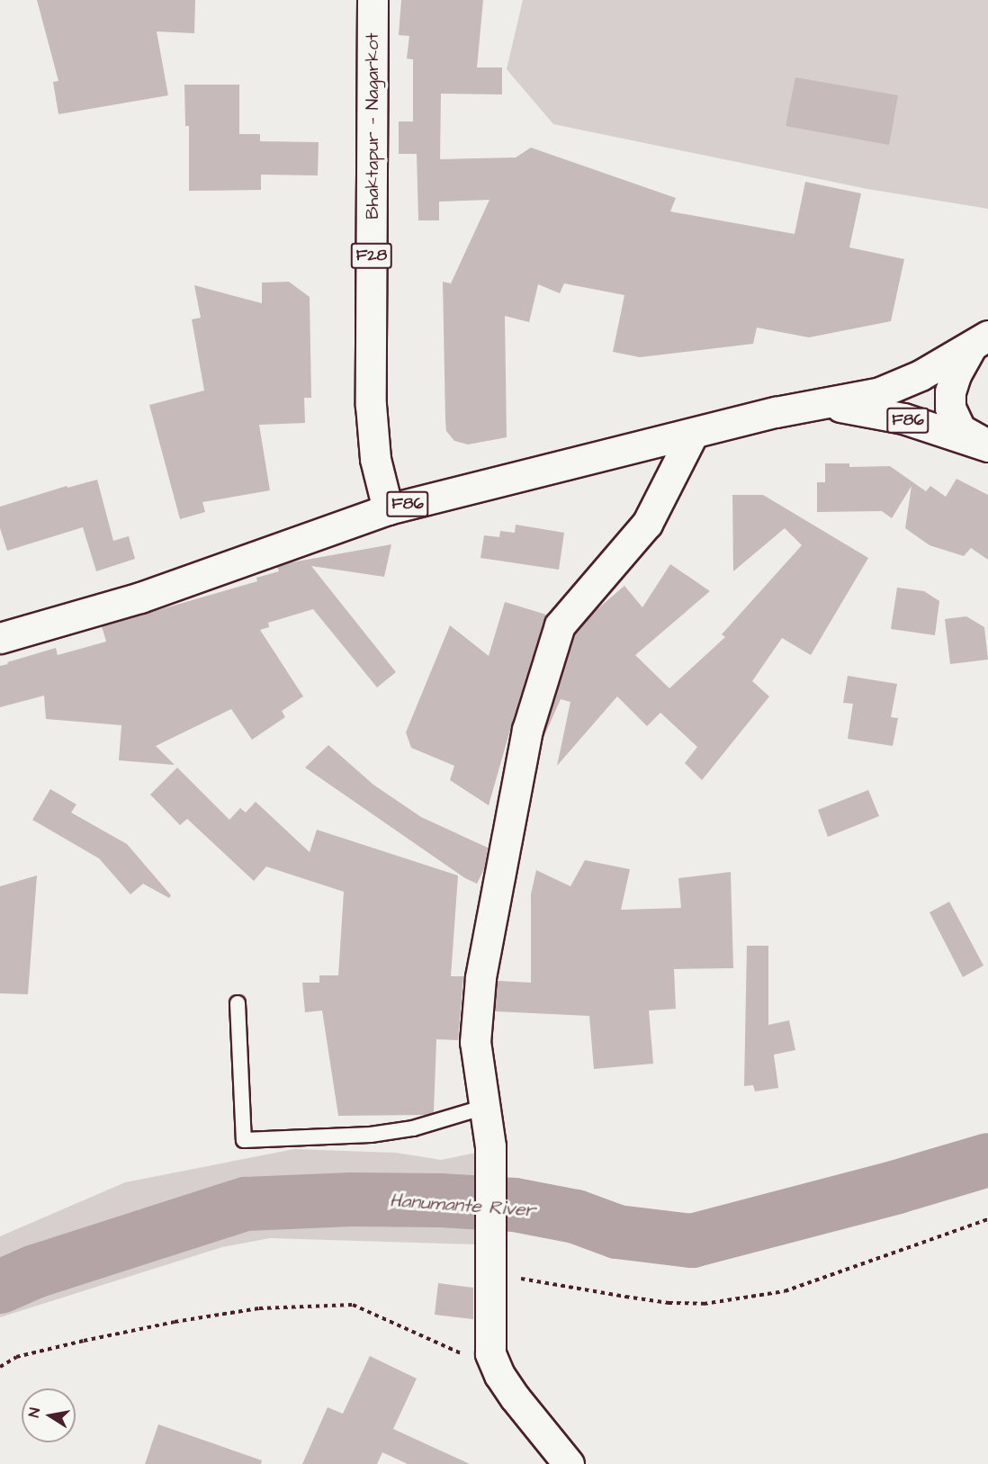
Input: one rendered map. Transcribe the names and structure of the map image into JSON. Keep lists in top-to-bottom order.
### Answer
{
  "streets": {
    "main road": ["Bhaktapur — Nagarkot", "F28", "F86"]
  },
  "crossings": [
    ["Bhaktapur — Nagarkot", "F86"]
  ],
  "water": ["Hanumante River"],
  "north": "left"
}
